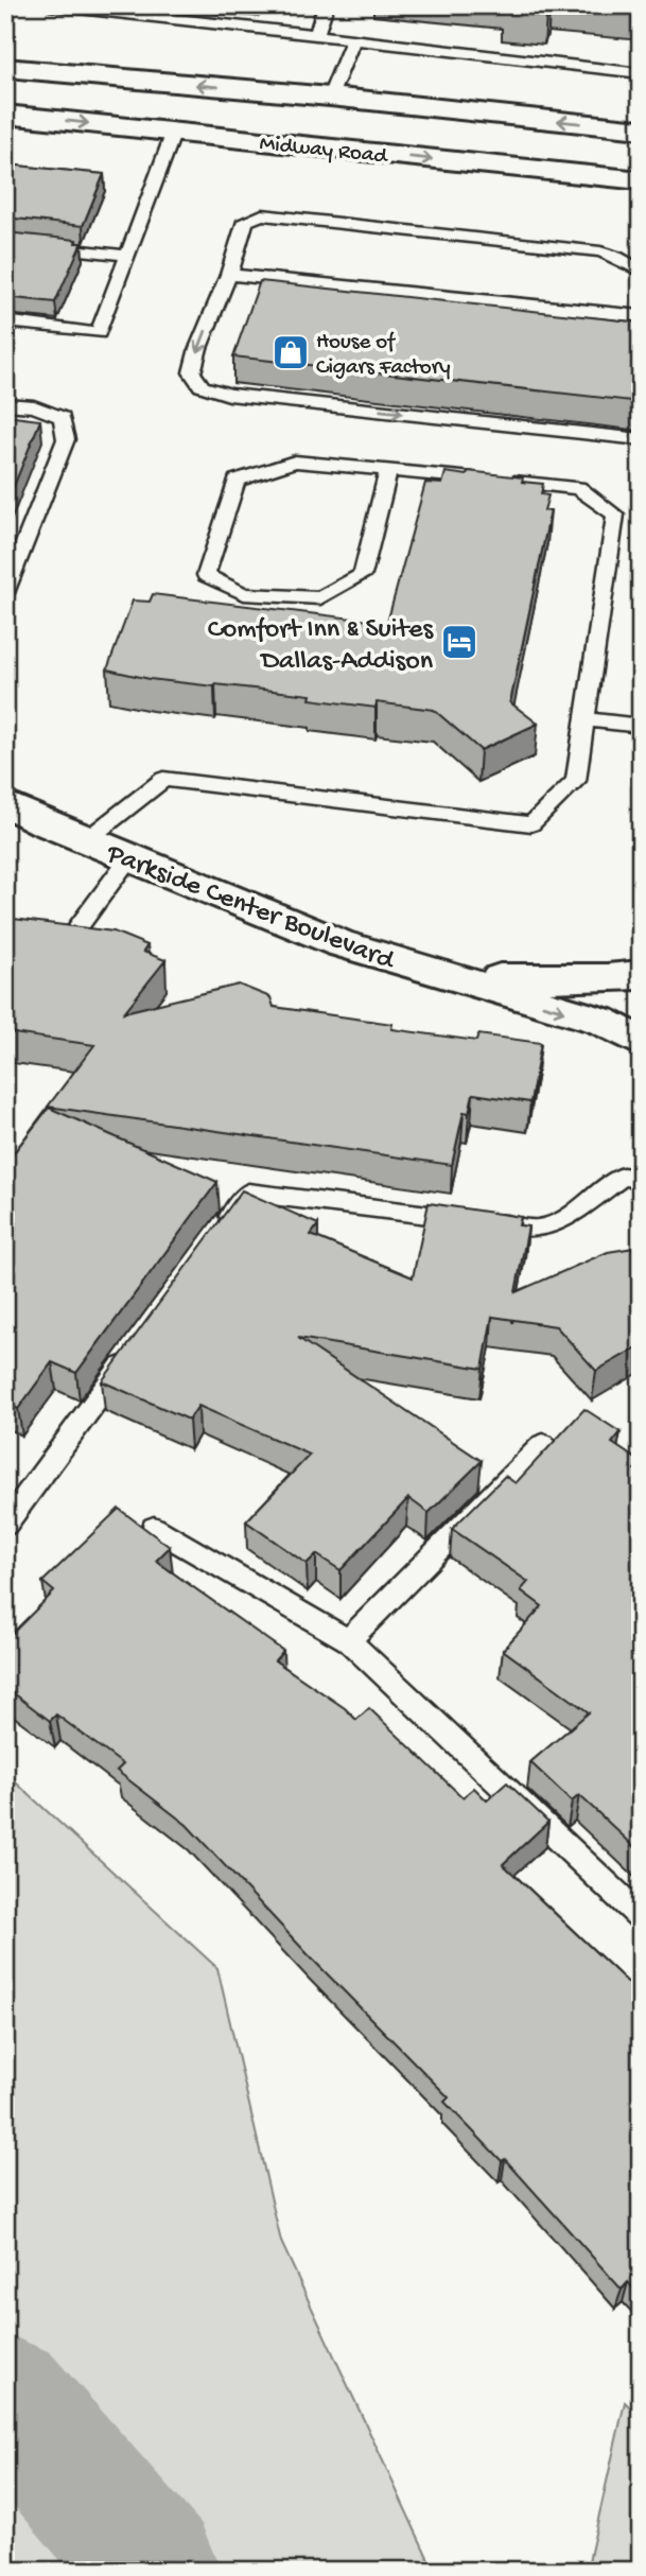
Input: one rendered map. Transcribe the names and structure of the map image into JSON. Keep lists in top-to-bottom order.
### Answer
{
  "streets": {
    "main road": ["Midway Road", "Parkside Center Boulevard"]
  },
  "places": {
    "shop": ["House of Cigars Factory"],
    "hotel": ["Comfort Inn & Suites Dallas-Addison"]
  }
}
